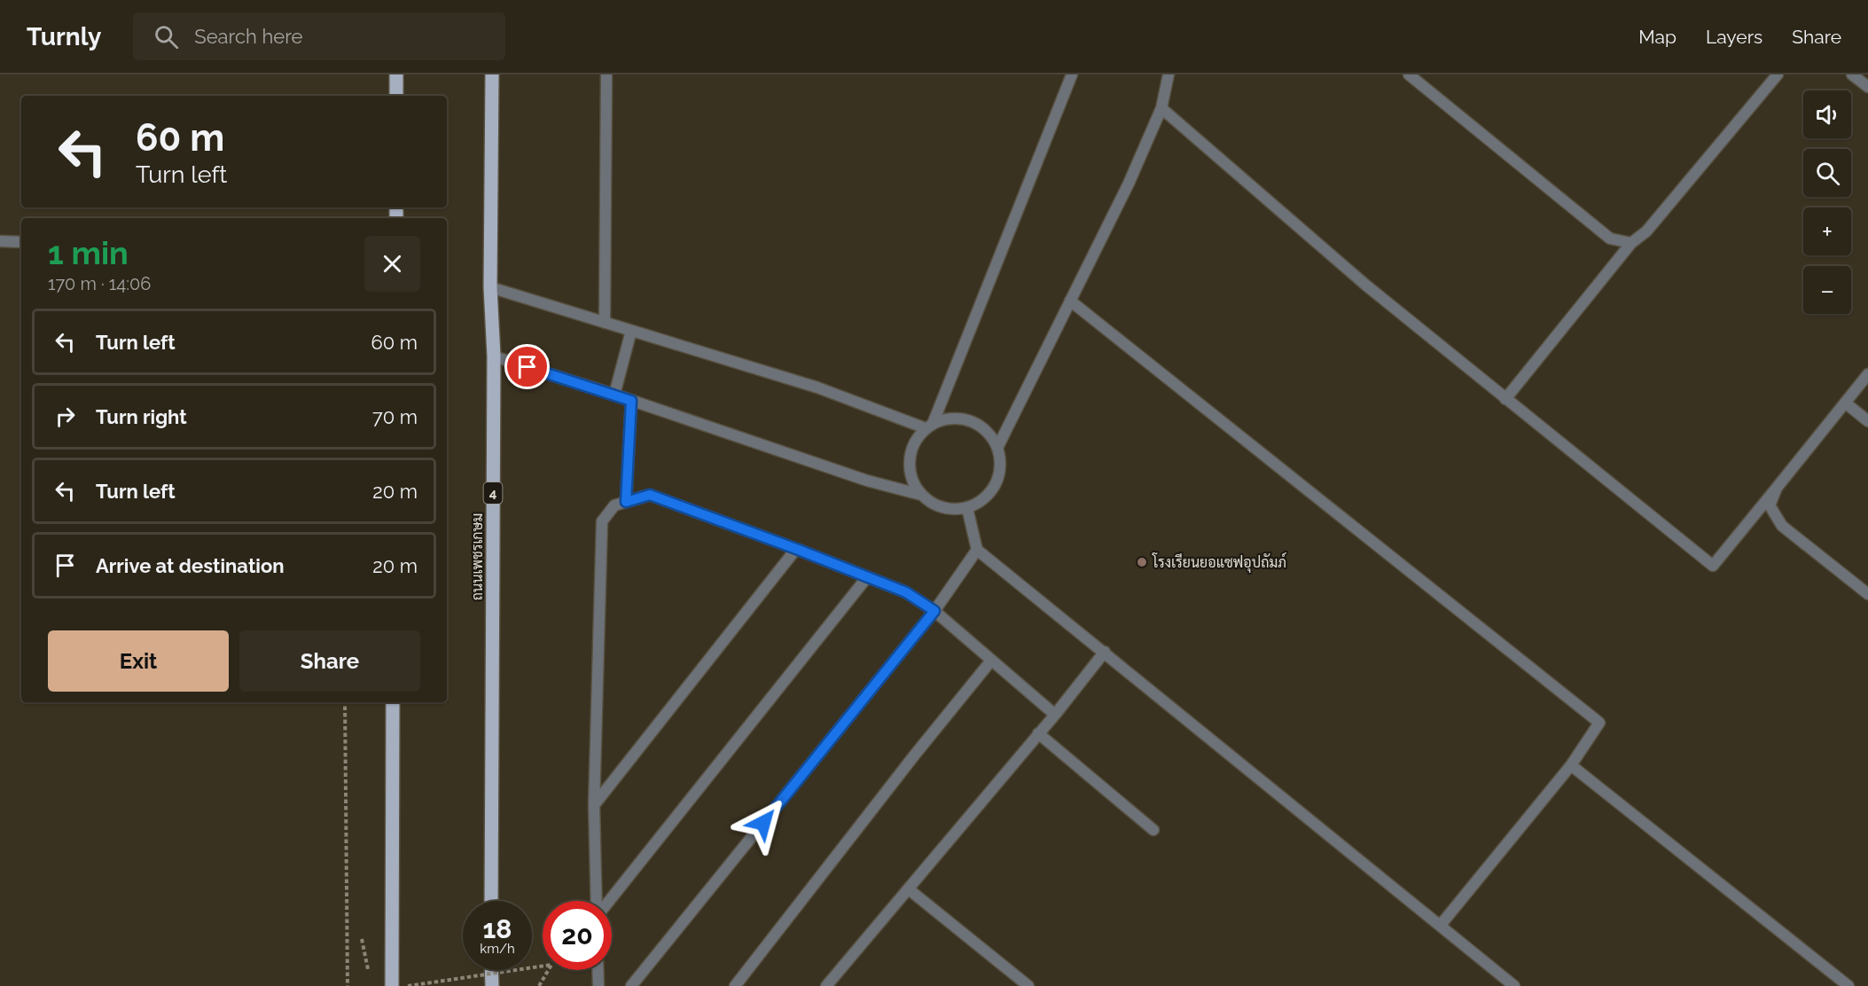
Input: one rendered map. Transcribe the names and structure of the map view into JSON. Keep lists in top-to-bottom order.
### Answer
{
  "streets": {
    "main road": ["4", "ถนนเพชรเกษม"]
  },
  "places": ["โรงเรียนยอแซฟอุปถัมภ์"],
  "page": {
    "header": "Turnly",
    "search": "Search here",
    "nav": ["Map", "Layers", "Share"],
    "map_buttons": ["+", "−"],
    "turn": ["60 m", "Turn left"],
    "heading": ["1 min", "170 m · 14:06"],
    "list": [
      {
        "name": "Turn left",
        "value": "60 m"
      },
      {
        "name": "Turn right",
        "value": "70 m"
      },
      {
        "name": "Turn left",
        "value": "20 m"
      },
      {
        "name": "Arrive at destination",
        "value": "20 m"
      }
    ],
    "buttons": ["Exit", "Share"],
    "speed": "18 km/h",
    "limit": "20"
  }
}
